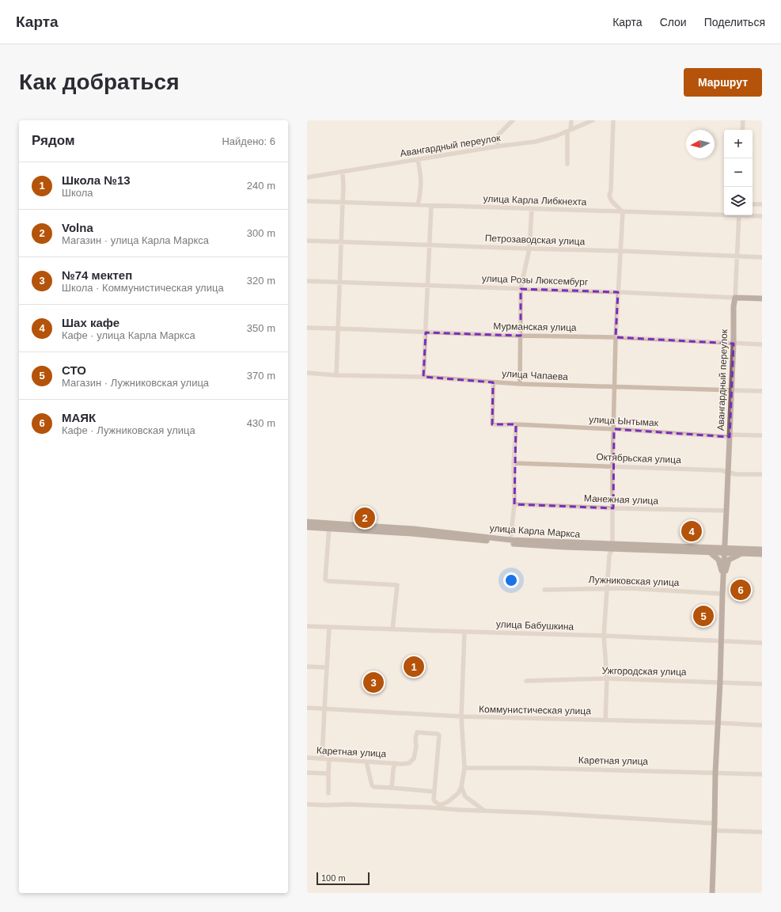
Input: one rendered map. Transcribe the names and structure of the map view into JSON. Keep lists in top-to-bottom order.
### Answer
{
  "streets": {
    "main road": ["Авангардный переулок", "улица Розы Люксембург", "улица Карла Маркса"],
    "street": [
      "улица Карла Либкнехта",
      "Петрозаводская улица",
      "Мурманская улица",
      "улица Чапаева",
      "улица Ынтымак",
      "Октябрьская улица",
      "Манежная улица",
      "Лужниковская улица",
      "улица Бабушкина",
      "Ужгородская улица",
      "Коммунистическая улица",
      "Каретная улица"
    ]
  },
  "crossings": [
    ["Авангардный переулок", "Петрозаводская улица"],
    ["Авангардный переулок", "улица Розы Люксембург"],
    ["Авангардный переулок", "Мурманская улица"],
    ["Авангардный переулок", "улица Чапаева"],
    ["Авангардный переулок", "улица Ынтымак"],
    ["Авангардный переулок", "Октябрьская улица"],
    ["Авангардный переулок", "Манежная улица"],
    ["Авангардный переулок", "улица Карла Маркса"],
    ["Авангардный переулок", "Лужниковская улица"],
    ["Авангардный переулок", "улица Бабушкина"],
    ["Авангардный переулок", "Ужгородская улица"],
    ["Авангардный переулок", "Коммунистическая улица"],
    ["Авангардный переулок", "Каретная улица"],
    ["улица Чапаева", "улица Ынтымак"]
  ],
  "scale_bar": "100 m",
  "north": "left",
  "page": {
    "header": "Карта",
    "nav": ["Карта", "Слои", "Поделиться"],
    "buttons": "Маршрут",
    "title": "Как добраться",
    "heading": ["Рядом", "Найдено: 6"],
    "map_buttons": ["+", "−"],
    "list": [
      {
        "mark": "1",
        "name": "Школа №13",
        "note": "Школа",
        "value": "240 m"
      },
      {
        "mark": "2",
        "name": "Volna",
        "note": "Магазин · улица Карла Маркса",
        "value": "300 m"
      },
      {
        "mark": "3",
        "name": "№74 мектеп",
        "note": "Школа · Коммунистическая улица",
        "value": "320 m"
      },
      {
        "mark": "4",
        "name": "Шах кафе",
        "note": "Кафе · улица Карла Маркса",
        "value": "350 m"
      },
      {
        "mark": "5",
        "name": "СТО",
        "note": "Магазин · Лужниковская улица",
        "value": "370 m"
      },
      {
        "mark": "6",
        "name": "МАЯК",
        "note": "Кафе · Лужниковская улица",
        "value": "430 m"
      }
    ],
    "pins": [
      "2",
      "4",
      "6",
      "5",
      "1",
      "3"
    ],
    "scale": "100 m"
  }
}
